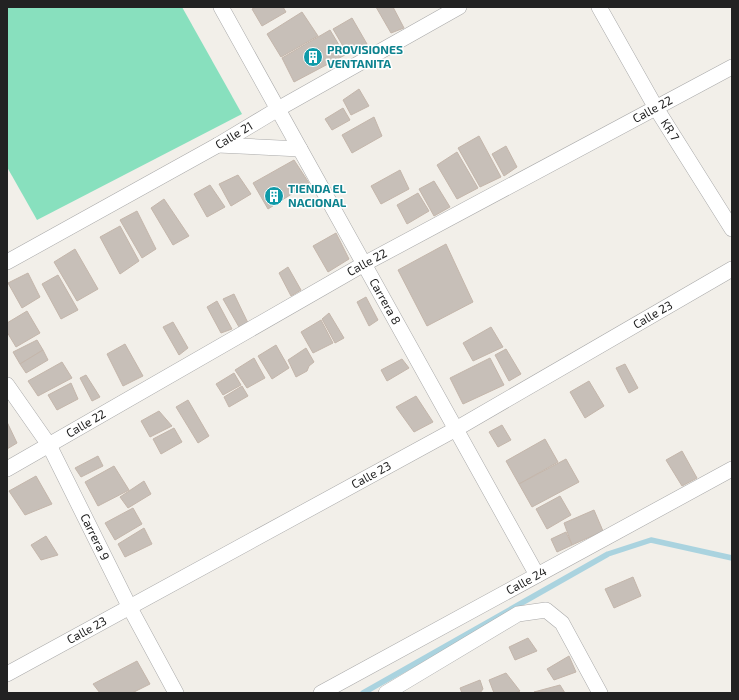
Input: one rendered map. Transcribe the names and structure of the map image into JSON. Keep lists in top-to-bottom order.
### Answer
{
  "streets": {
    "street": [
      "Calle 22",
      "KR 7",
      "Calle 21",
      "Carrera 8",
      "Calle 23",
      "Carrera 9",
      "Calle 24"
    ]
  },
  "crossings": [
    ["Calle 22", "KR 7"],
    ["Calle 22", "Carrera 8"],
    ["Calle 22", "Carrera 9"],
    ["Calle 21", "Carrera 8"],
    ["Carrera 8", "Calle 23"],
    ["Carrera 8", "Calle 24"],
    ["Calle 23", "Carrera 9"]
  ],
  "places": {
    "building": ["PROVISIONES VENTANITA", "TIENDA EL NACIONAL"]
  }
}
